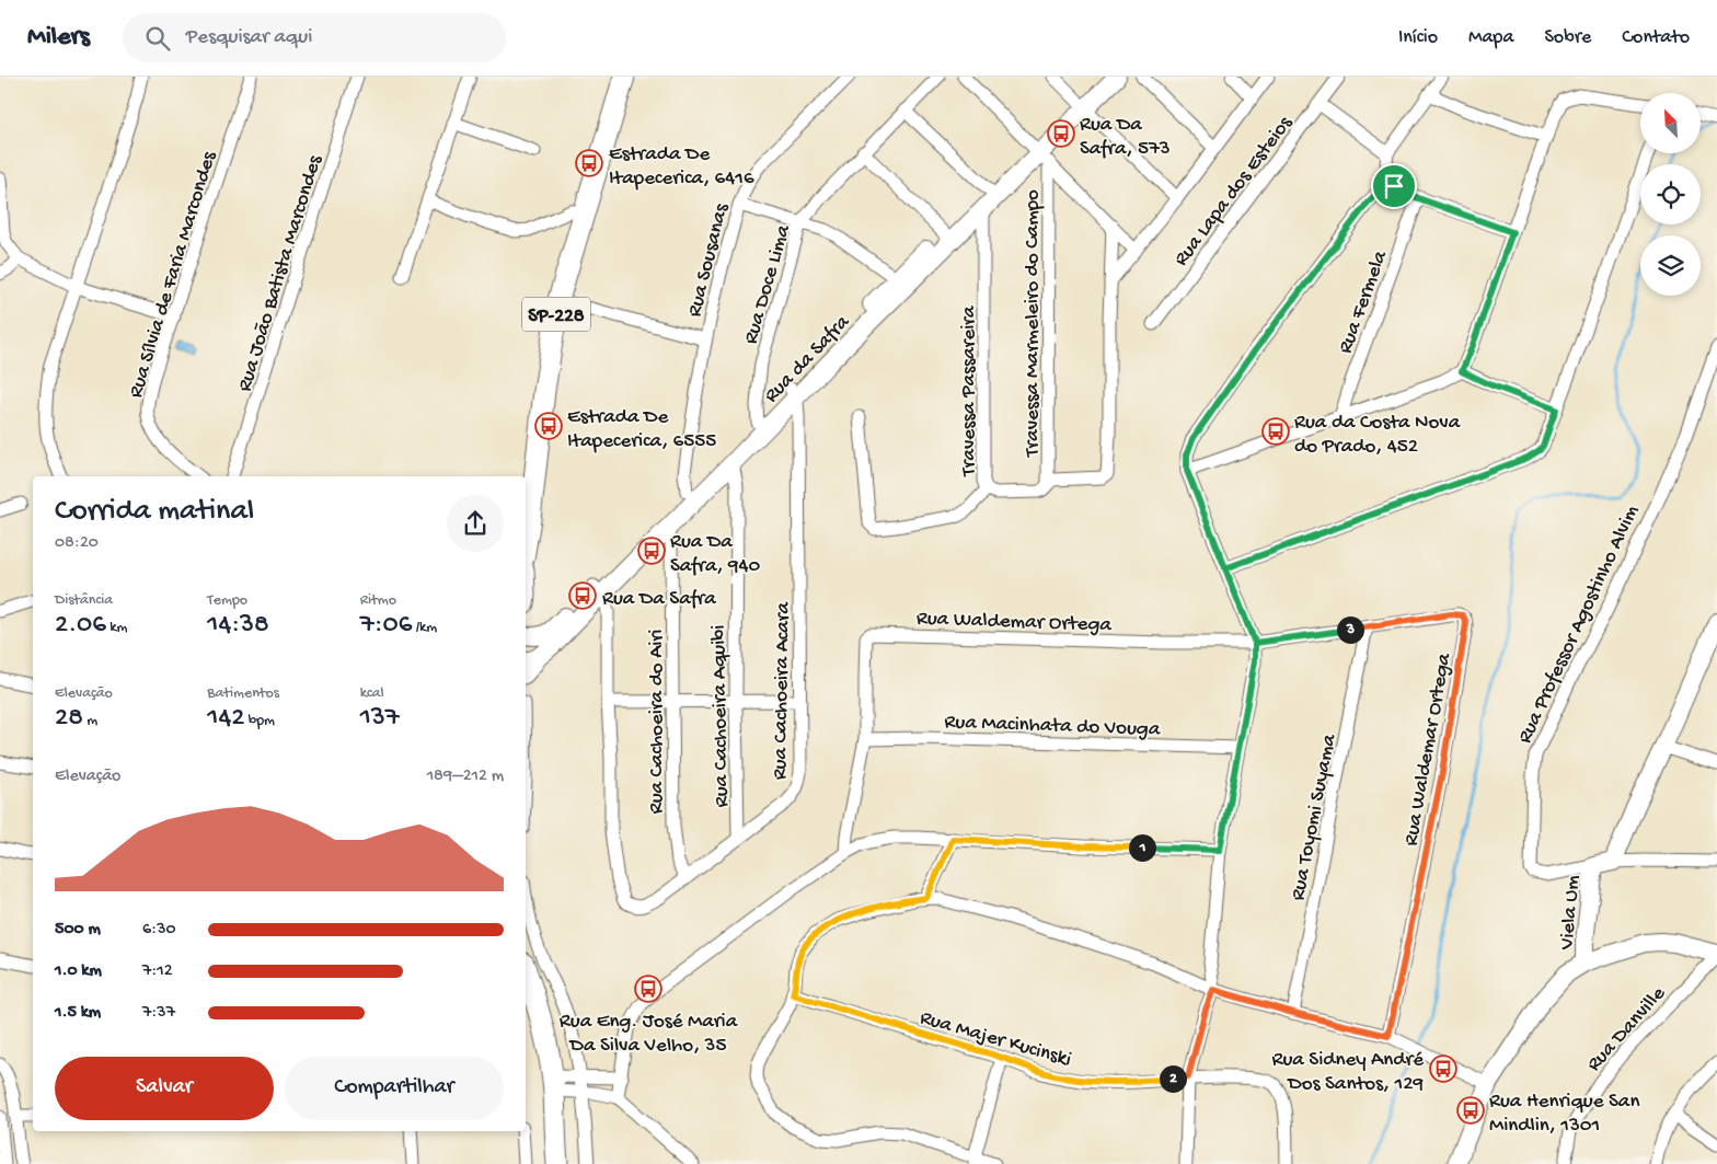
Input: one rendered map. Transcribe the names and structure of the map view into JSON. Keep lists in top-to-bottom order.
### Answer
{
  "streets": {
    "main road": [
      "SP-228",
      "Rua da Safra",
      "Rua Professor Agostinho Alvim",
      "Viela Um"
    ],
    "street": [
      "Rua Lapa dos Esteios",
      "Rua Sousanas",
      "Rua João Batista Marcondes",
      "Rua Sílvia de Faria Marcondes",
      "Rua Doce Lima",
      "Rua Fermela",
      "Travessa Marmeleiro do Campo",
      "Travessa Passareira",
      "Rua Waldemar Ortega",
      "Rua Cachoeira Acara",
      "Rua Cachoeira Aquibi",
      "Rua Cachoeira do Airi",
      "Rua Macinhata do Vouga",
      "Rua Toyomi Suyama",
      "Rua Danville",
      "Rua Majer Kucinski"
    ]
  },
  "crossings": [
    ["Rua Sousanas", "Rua da Safra"],
    ["Rua Doce Lima", "Rua da Safra"],
    ["Travessa Marmeleiro do Campo", "Rua da Safra"],
    ["Travessa Marmeleiro do Campo", "Travessa Passareira"],
    ["Rua da Safra", "Travessa Passareira"],
    ["Rua da Safra", "Rua Cachoeira Acara"],
    ["Rua da Safra", "Rua Cachoeira Aquibi"],
    ["Rua da Safra", "Rua Cachoeira do Airi"],
    ["Rua Waldemar Ortega", "Rua Macinhata do Vouga"],
    ["Rua Waldemar Ortega", "Rua Toyomi Suyama"],
    ["Rua Professor Agostinho Alvim", "Viela Um"],
    ["Rua Cachoeira Acara", "Rua Cachoeira Aquibi"],
    ["Rua Cachoeira Acara", "Rua Cachoeira do Airi"]
  ],
  "places": {
    "bus stop": [
      "Rua Da Safra, 573",
      "Estrada De Itapecerica, 6416",
      "Estrada De Itapecerica, 6555",
      "Rua da Costa Nova do Prado, 452",
      "Rua Da Safra, 940",
      "Rua Da Safra",
      "Rua Eng. José Maria Da Silva Velho, 35",
      "Rua Sidney André Dos Santos, 129",
      "Rua Henrique San Mindlin, 1301"
    ]
  },
  "north": "top left",
  "page": {
    "header": "Milers",
    "search": "Pesquisar aqui",
    "nav": [
      "Início",
      "Mapa",
      "Sobre",
      "Contato"
    ],
    "heading": ["Corrida matinal", "08:20"],
    "stats": [
      ["Distância", "2.06 km"],
      ["Tempo", "14:38"],
      ["Ritmo", "7:06 /km"],
      ["Elevação", "28 m"],
      ["Batimentos", "142 bpm"],
      ["kcal", "137"]
    ],
    "pins": ["3", "1", "2"],
    "chart": ["Elevação", "189–212 m"],
    "list": [
      {
        "name": "500 m",
        "note": "6:30"
      },
      {
        "name": "1.0 km",
        "note": "7:12"
      },
      {
        "name": "1.5 km",
        "note": "7:37"
      }
    ],
    "buttons": ["Salvar", "Compartilhar"]
  }
}
